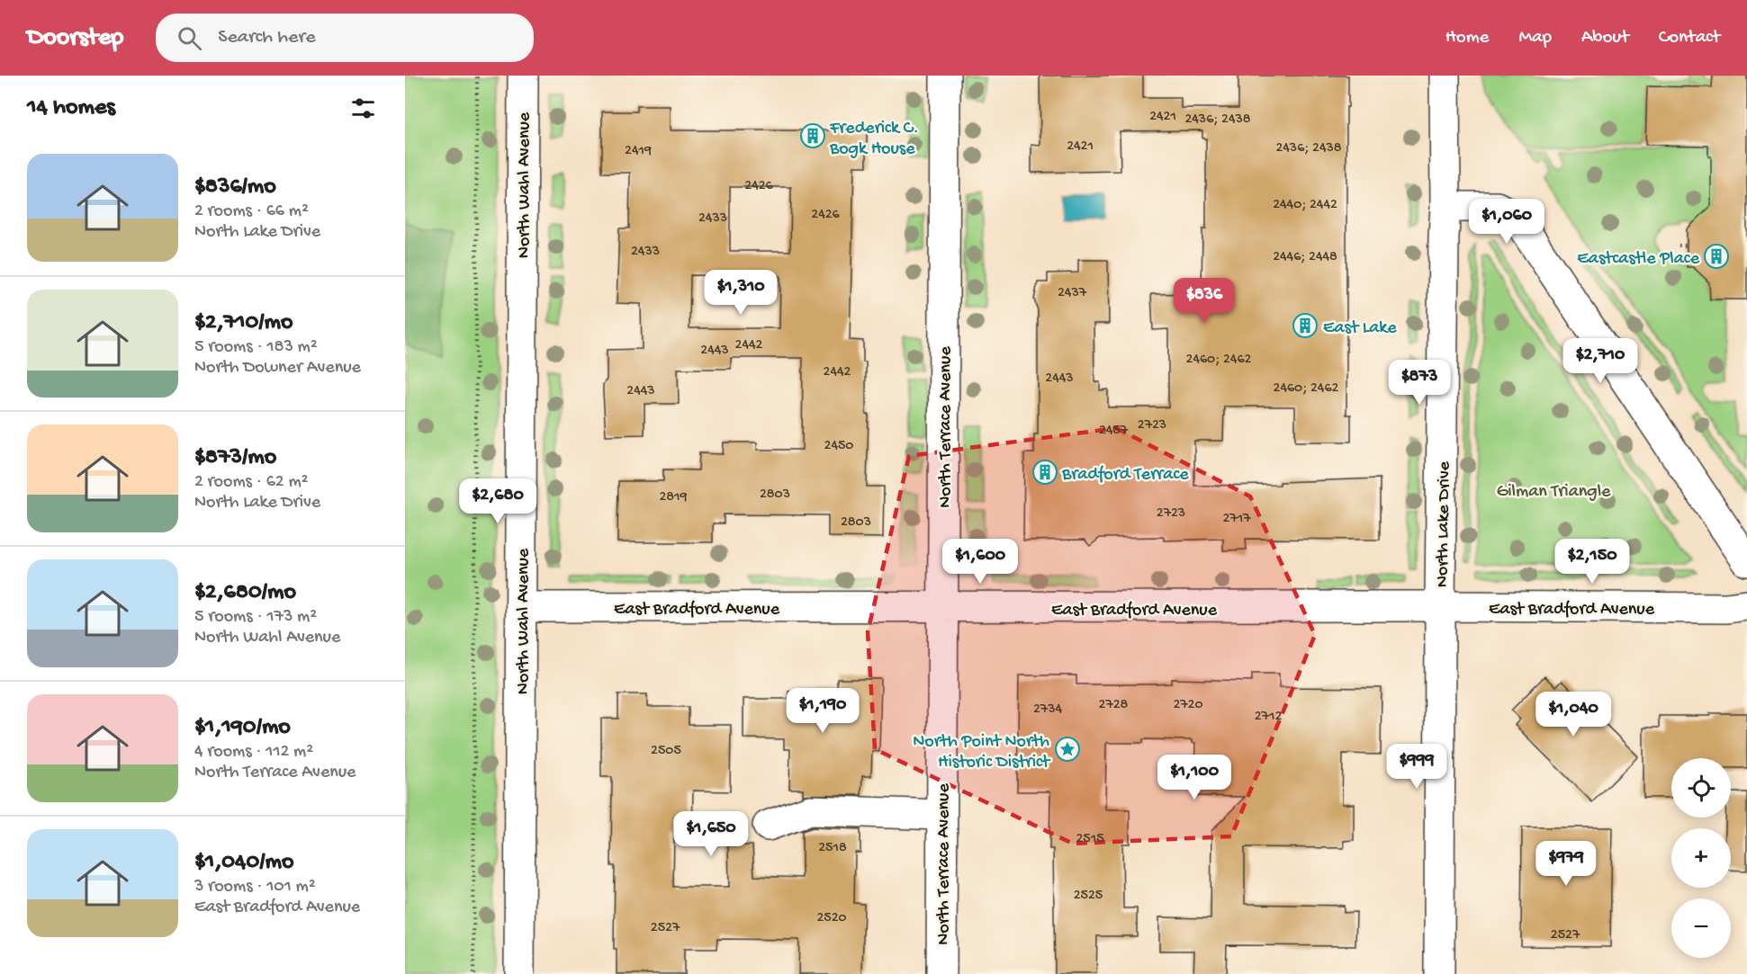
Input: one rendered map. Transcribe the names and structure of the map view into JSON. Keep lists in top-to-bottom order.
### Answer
{
  "streets": {
    "street": [
      "North Wahl Avenue",
      "North Terrace Avenue",
      "North Lake Drive",
      "East Bradford Avenue"
    ]
  },
  "crossings": [
    ["North Wahl Avenue", "East Bradford Avenue"],
    ["North Terrace Avenue", "East Bradford Avenue"],
    ["North Lake Drive", "East Bradford Avenue"]
  ],
  "parks": ["Gilman Triangle"],
  "places": {
    "building": [
      "Frederick C. Bogk House",
      "Eastcastle Place",
      "East Lake",
      "Bradford Terrace"
    ],
    "place": ["North Point North Historic District"]
  },
  "house_numbers": [
    "2421",
    "2436; 2438",
    "2421",
    "2436; 2438",
    "2419",
    "2426",
    "2440; 2442",
    "2426",
    "2433",
    "2433",
    "2446; 2448",
    "2437",
    "2442",
    "2443",
    "2460; 2462",
    "2442",
    "2443",
    "2460; 2462",
    "2443",
    "2723",
    "2457",
    "2450",
    "2803",
    "2819",
    "2723",
    "2717",
    "2803",
    "2728",
    "2720",
    "2734",
    "2712",
    "2505",
    "2515",
    "2518",
    "2525",
    "2520",
    "2527",
    "2527"
  ],
  "page": {
    "header": "Doorstep",
    "search": "Search here",
    "nav": [
      "Home",
      "Map",
      "About",
      "Contact"
    ],
    "heading": "14 homes",
    "list": [
      {
        "name": "$836/mo",
        "note": "2 rooms · 66 m² · North Lake Drive"
      },
      {
        "name": "$2,710/mo",
        "note": "5 rooms · 183 m² · North Downer Avenue"
      },
      {
        "name": "$873/mo",
        "note": "2 rooms · 62 m² · North Lake Drive"
      },
      {
        "name": "$2,680/mo",
        "note": "5 rooms · 173 m² · North Wahl Avenue"
      },
      {
        "name": "$1,190/mo",
        "note": "4 rooms · 112 m² · North Terrace Avenue"
      },
      {
        "name": "$1,040/mo",
        "note": "3 rooms · 101 m² · East Bradford Avenue"
      }
    ],
    "price": [
      "$1,060",
      "$1,310",
      "$836",
      "$2,710",
      "$873",
      "$2,680",
      "$1,600",
      "$2,150",
      "$1,190",
      "$1,040",
      "$999",
      "$1,100",
      "$1,650",
      "$979"
    ],
    "map_buttons": ["+", "−"]
  }
}
